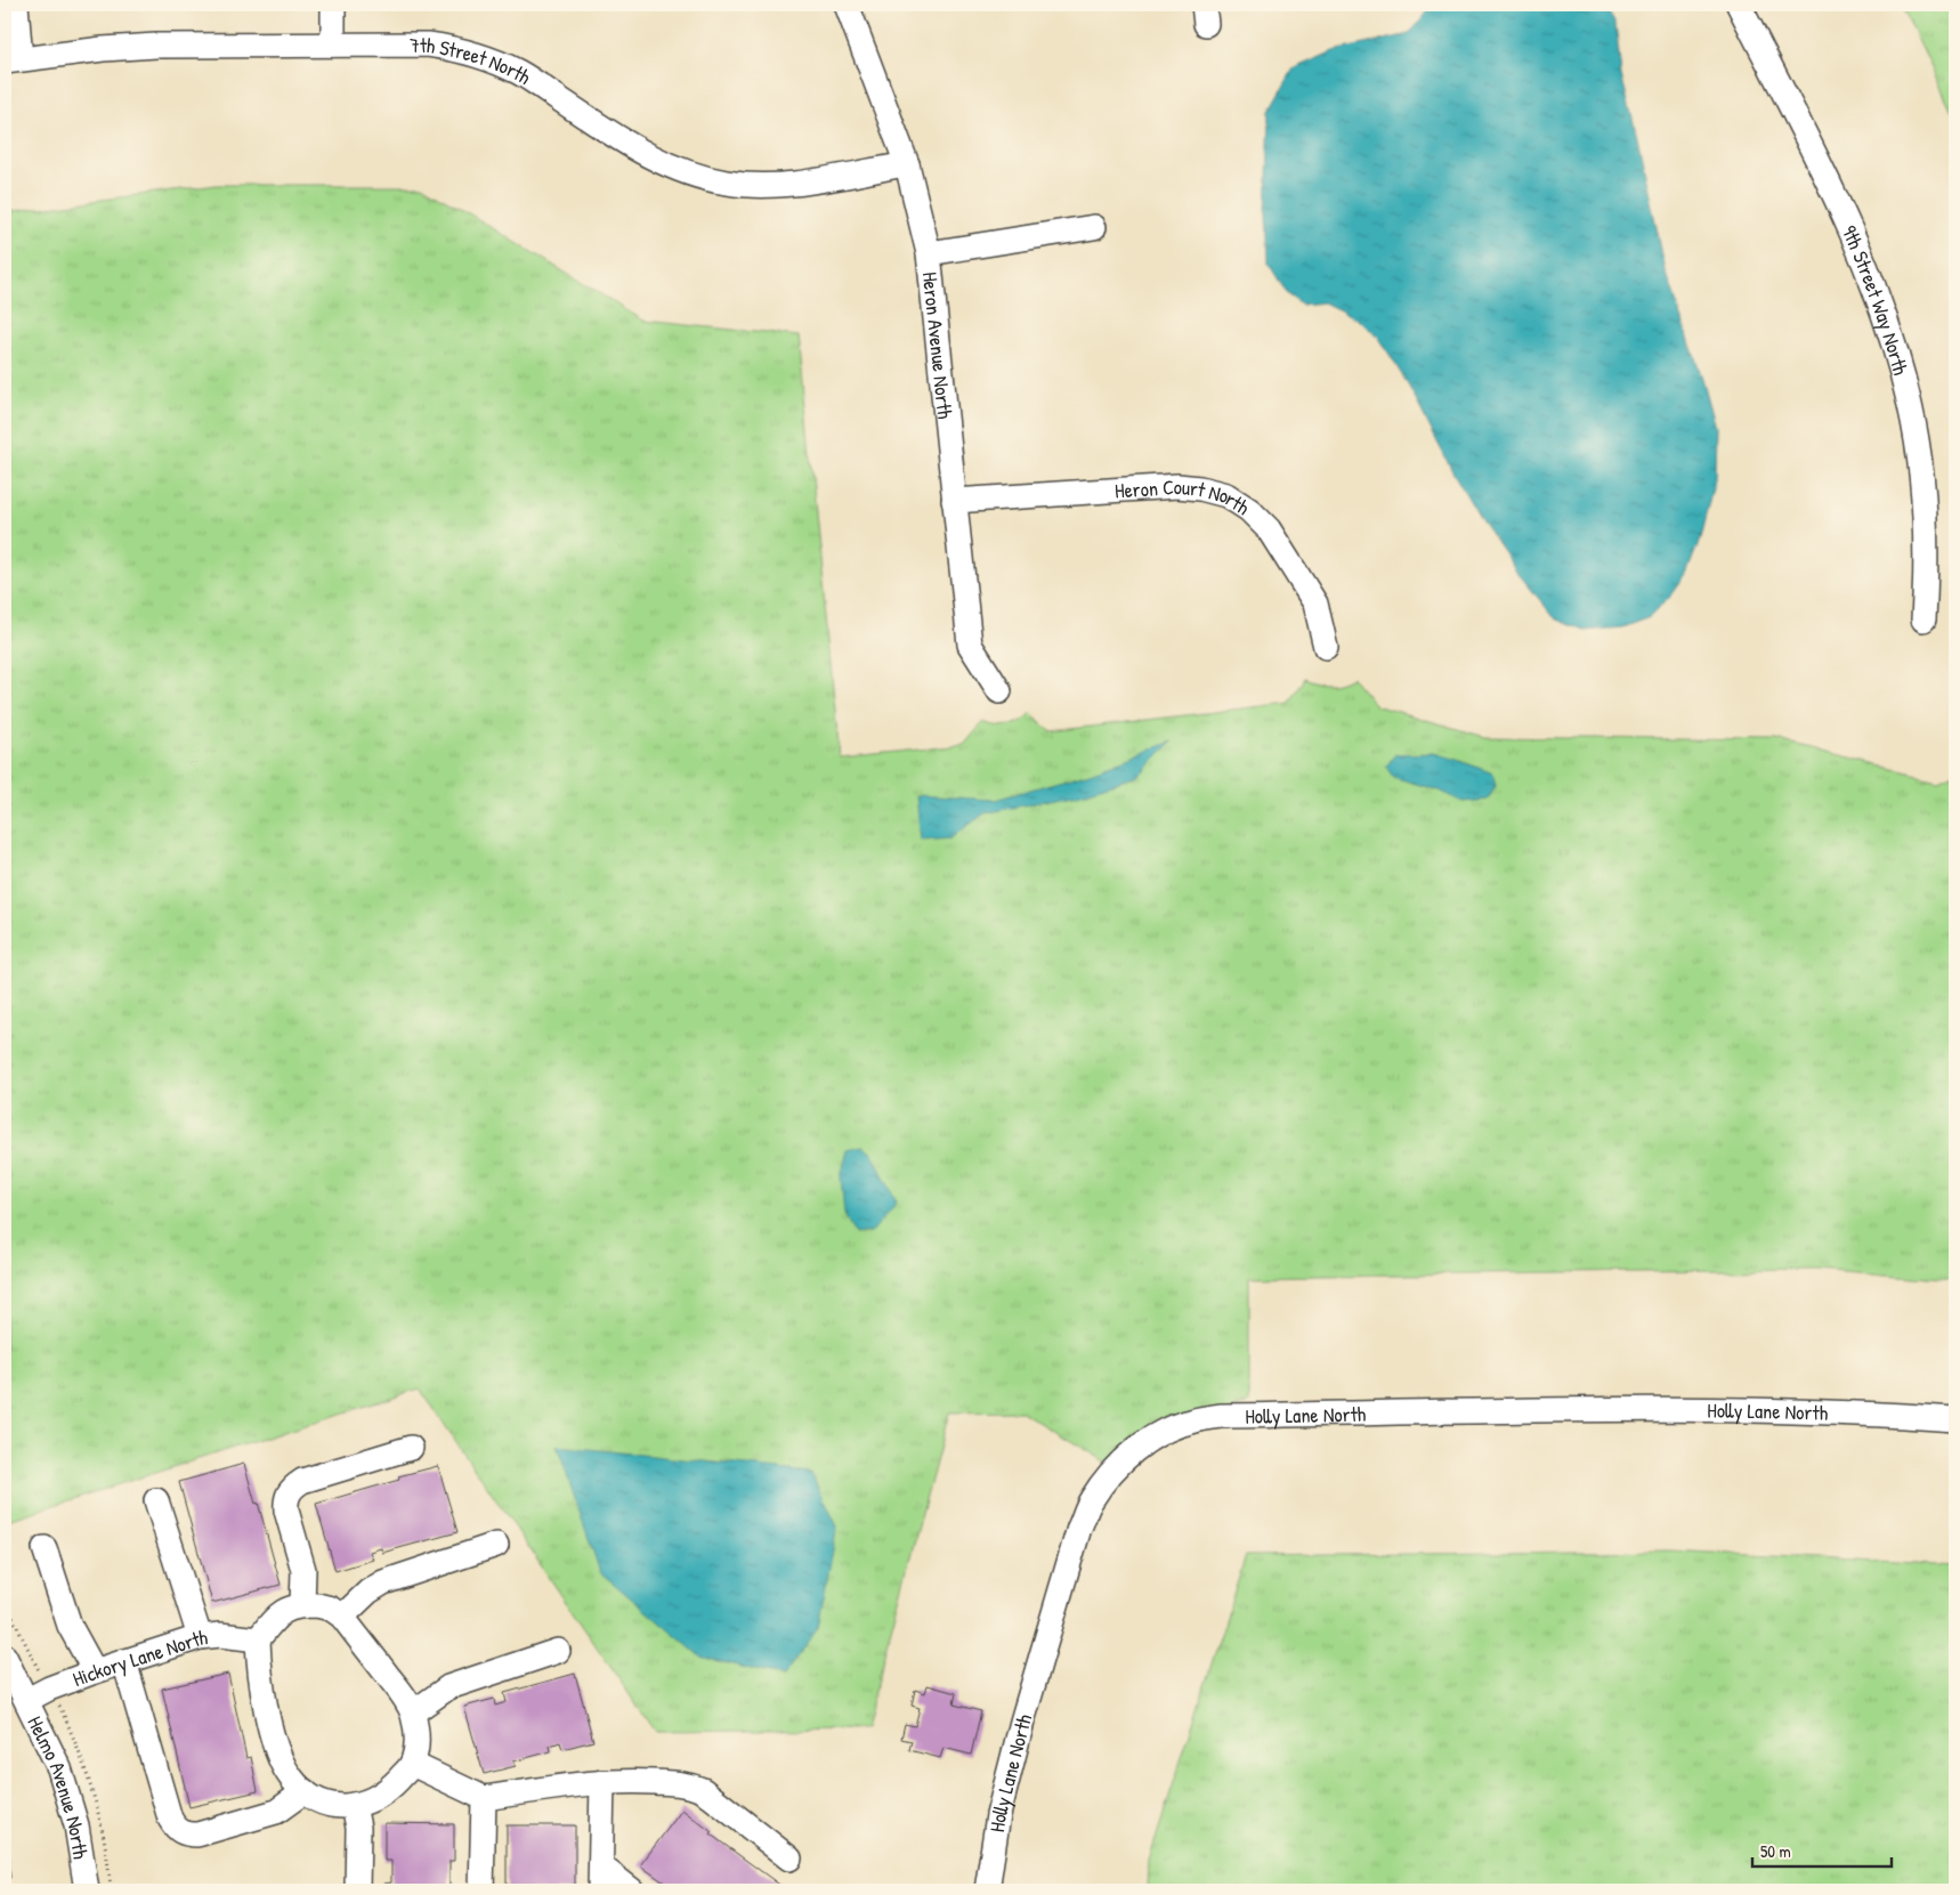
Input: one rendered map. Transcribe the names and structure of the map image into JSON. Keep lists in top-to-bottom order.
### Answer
{
  "streets": {
    "street": [
      "7th Street North",
      "9th Street Way North",
      "Heron Avenue North",
      "Heron Court North",
      "Holly Lane North",
      "Hickory Lane North",
      "Helmo Avenue North"
    ]
  },
  "crossings": [
    ["7th Street North", "Heron Avenue North"],
    ["Heron Avenue North", "Heron Court North"],
    ["Hickory Lane North", "Helmo Avenue North"]
  ],
  "scale_bar": "50 m"
}
